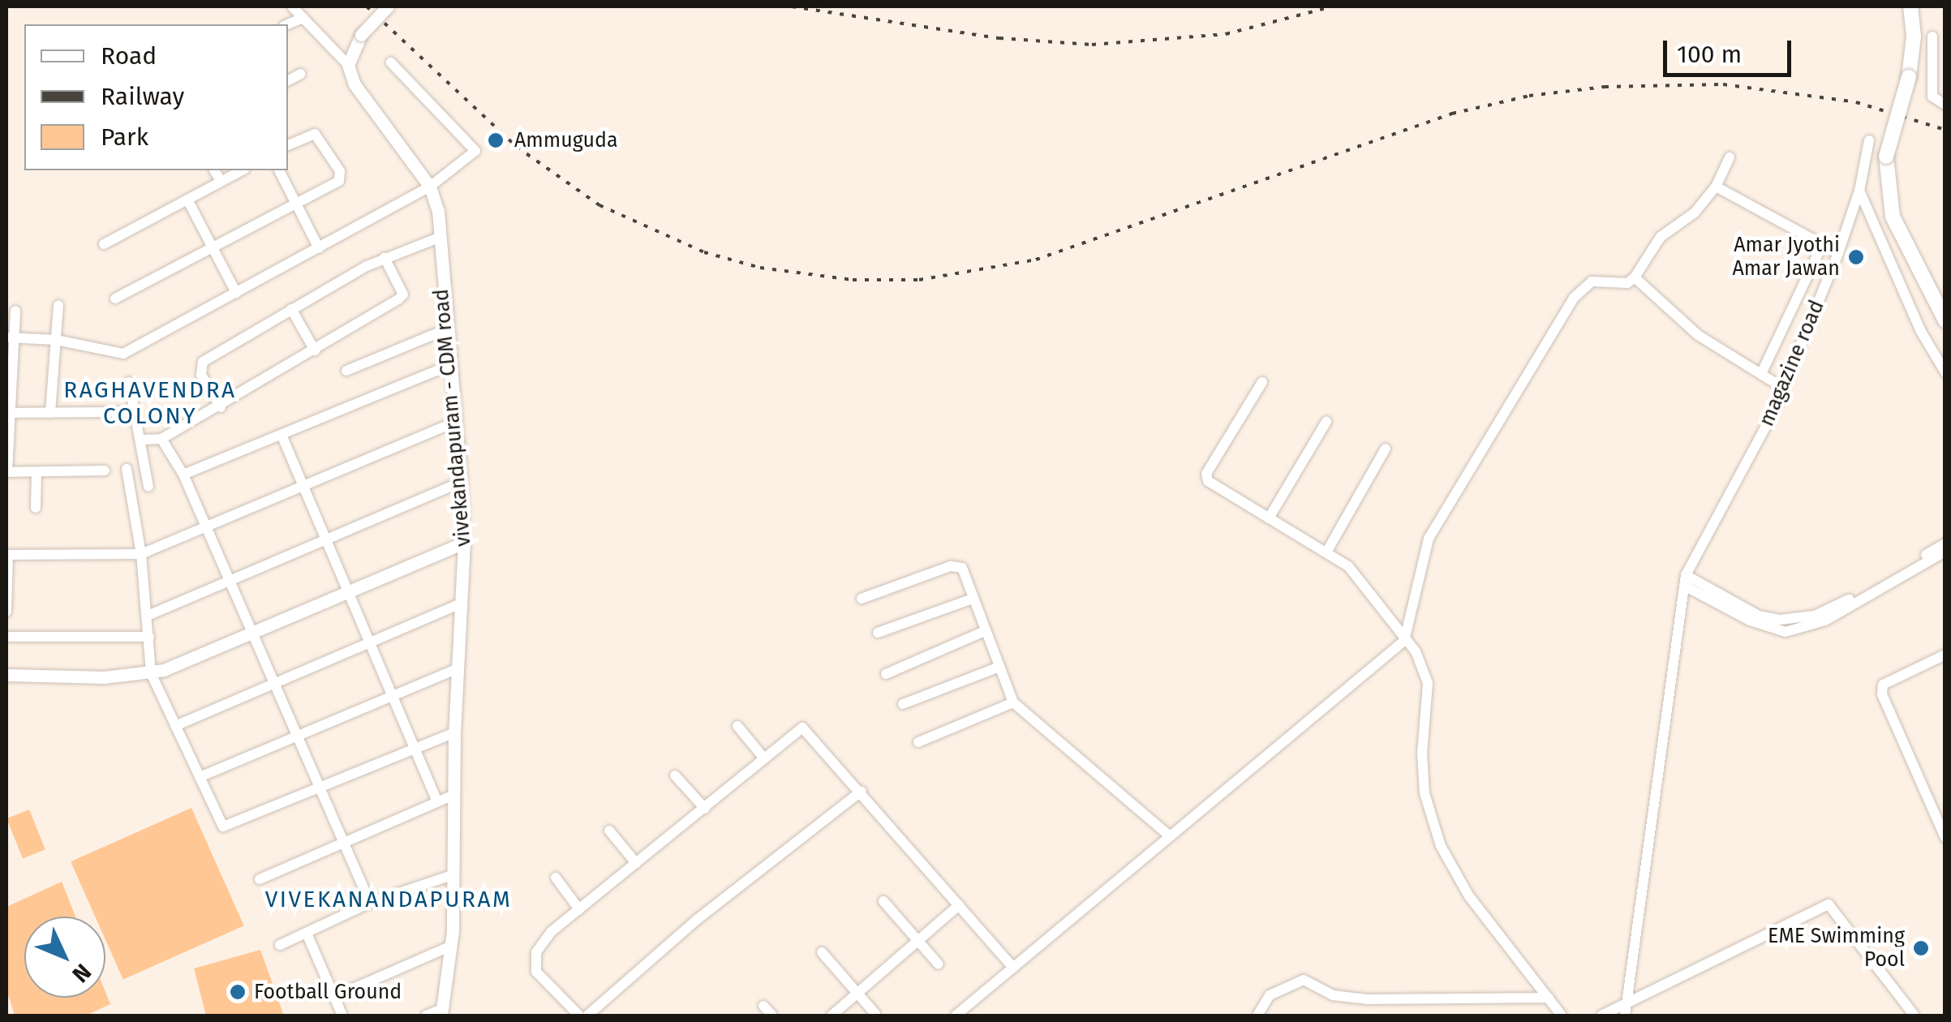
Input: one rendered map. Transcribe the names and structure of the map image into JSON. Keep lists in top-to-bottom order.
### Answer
{
  "streets": {
    "street": ["magazine road", "vivekandapuram - CDM road"]
  },
  "districts": ["RAGHAVENDRA COLONY", "VIVEKANANDAPURAM"],
  "places": [
    "Ammuguda",
    "Amar Jyothi Amar Jawan",
    "EME Swimming Pool",
    "Football Ground"
  ],
  "legend": ["Road", "Railway", "Park"],
  "scale_bar": "100 m",
  "north": "bottom right"
}
